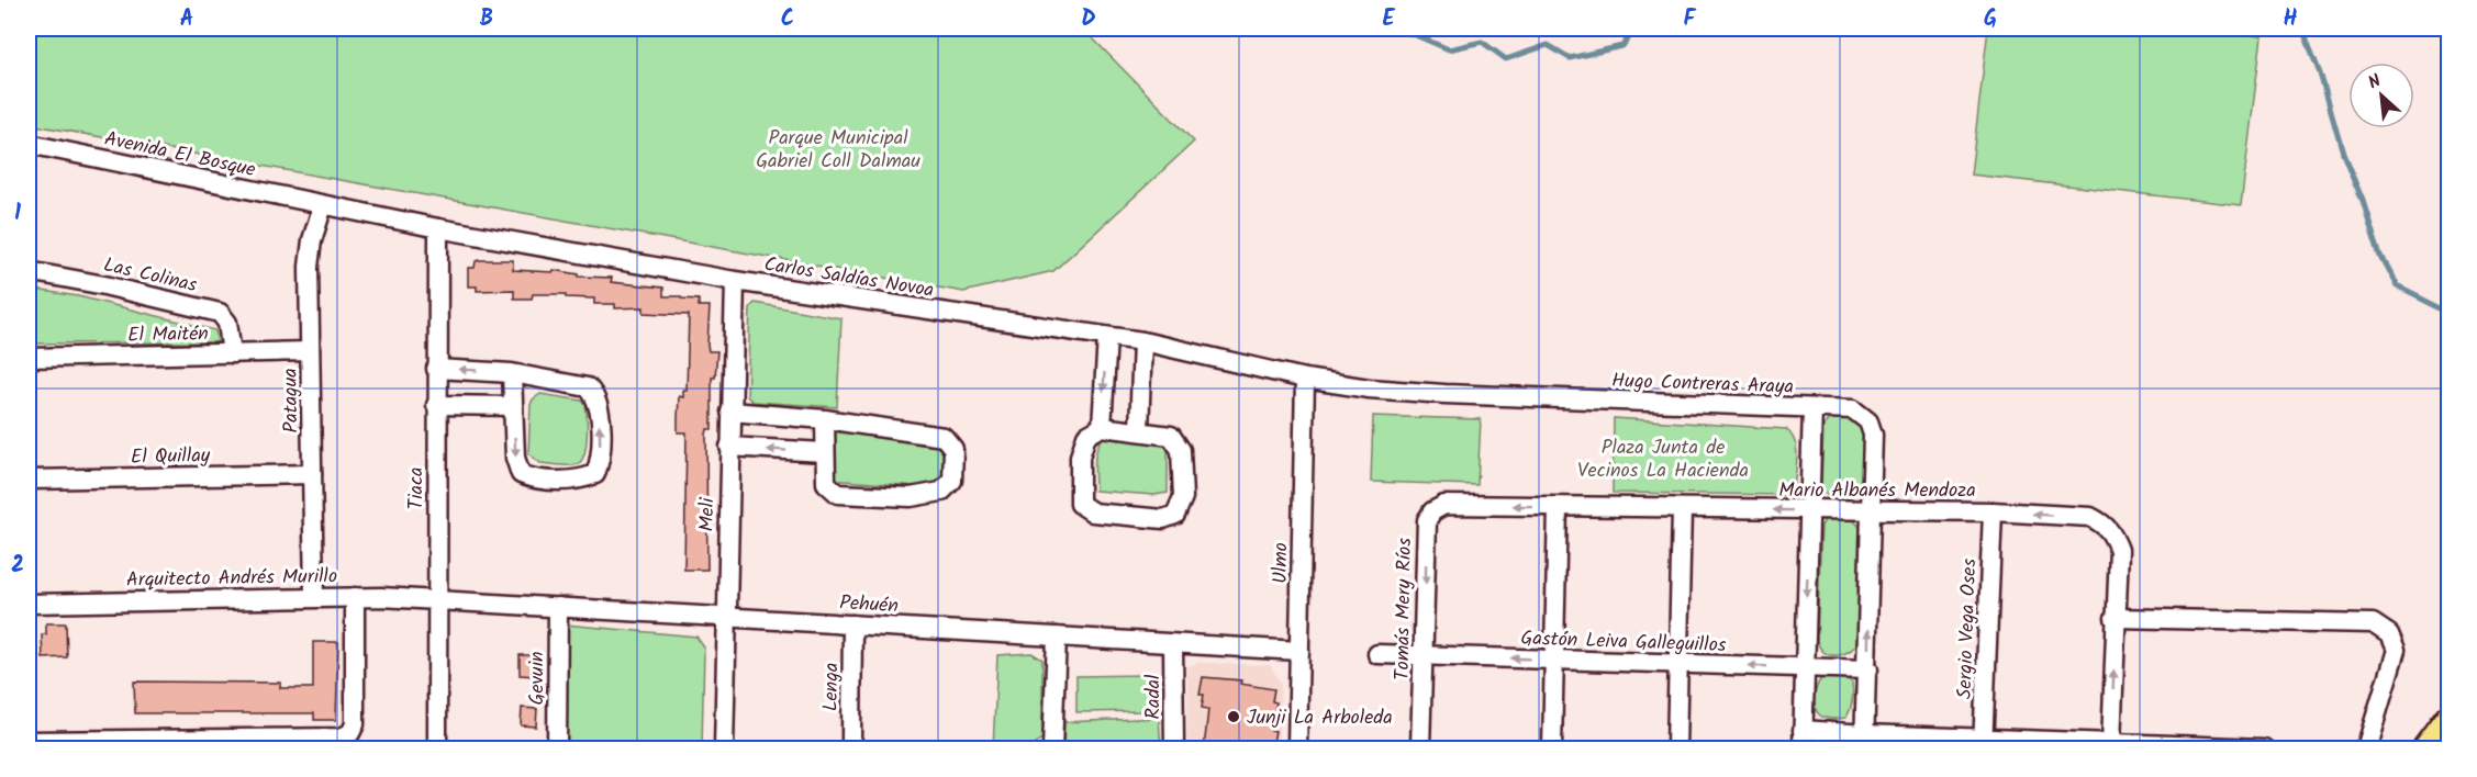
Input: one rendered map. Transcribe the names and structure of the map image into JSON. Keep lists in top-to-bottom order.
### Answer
{
  "streets": {
    "street": [
      "Avenida El Bosque",
      "Las Colinas",
      "Carlos Saldías Novoa",
      "El Maitén",
      "Hugo Contreras Araya",
      "Patagua",
      "El Quillay",
      "Tiaca",
      "Mario Albanés Mendoza",
      "Meli",
      "Ulmo",
      "Arquitecto Andrés Murillo",
      "Pehuén",
      "Tomás Mery Ríos",
      "Sergio Vega Oses",
      "Gastón Leiva Galleguillos",
      "Gevuin",
      "Lenga",
      "Radal"
    ]
  },
  "crossings": [
    ["Avenida El Bosque", "Carlos Saldías Novoa"],
    ["Avenida El Bosque", "Patagua"],
    ["Las Colinas", "El Maitén"],
    ["Carlos Saldías Novoa", "Hugo Contreras Araya"],
    ["Carlos Saldías Novoa", "Patagua"],
    ["Carlos Saldías Novoa", "Tiaca"],
    ["Carlos Saldías Novoa", "Meli"],
    ["Carlos Saldías Novoa", "Ulmo"],
    ["El Maitén", "Patagua"],
    ["Hugo Contreras Araya", "Mario Albanés Mendoza"],
    ["Hugo Contreras Araya", "Gastón Leiva Galleguillos"],
    ["Patagua", "El Quillay"],
    ["Patagua", "Arquitecto Andrés Murillo"],
    ["Tiaca", "Arquitecto Andrés Murillo"],
    ["Tiaca", "Pehuén"],
    ["Mario Albanés Mendoza", "Tomás Mery Ríos"],
    ["Mario Albanés Mendoza", "Sergio Vega Oses"],
    ["Meli", "Pehuén"],
    ["Ulmo", "Pehuén"],
    ["Arquitecto Andrés Murillo", "Pehuén"],
    ["Pehuén", "Gevuin"],
    ["Pehuén", "Lenga"],
    ["Pehuén", "Radal"],
    ["Tomás Mery Ríos", "Gastón Leiva Galleguillos"]
  ],
  "one_way": ["Gastón Leiva Galleguillos"],
  "parks": ["Parque Municipal Gabriel Coll Dalmau", "Plaza Junta de Vecinos La Hacienda"],
  "places": ["Junji La Arboleda"],
  "north": "top left",
  "grid": {
    "columns": [
      "A",
      "B",
      "C",
      "D",
      "E",
      "F",
      "G",
      "H"
    ],
    "rows": ["1", "2"]
  }
}
